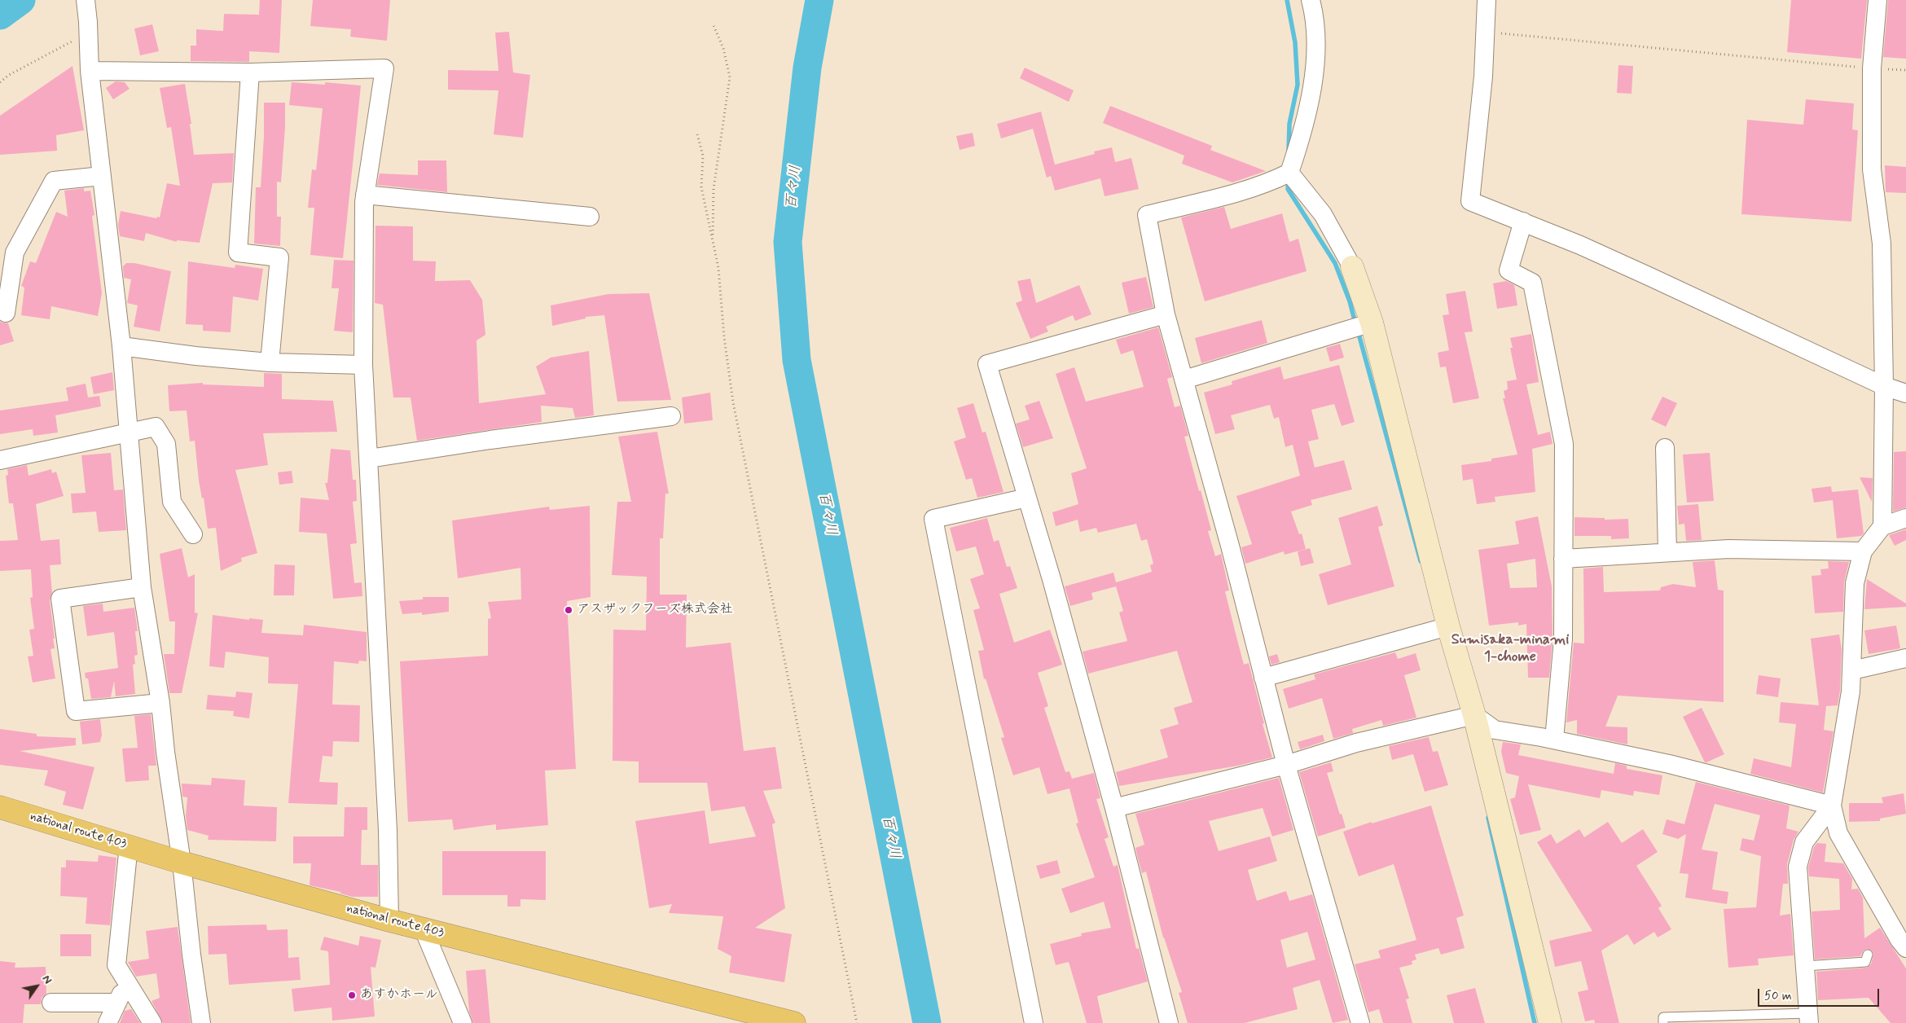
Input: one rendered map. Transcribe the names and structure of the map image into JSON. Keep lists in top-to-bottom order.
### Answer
{
  "streets": {
    "highway": ["national route 403"]
  },
  "districts": ["Sumisaka-minami 1-chome"],
  "water": ["百々川"],
  "places": ["アスザックフーズ株式会社", "あすかホール"],
  "scale_bar": "50 m",
  "north": "top right"
}
